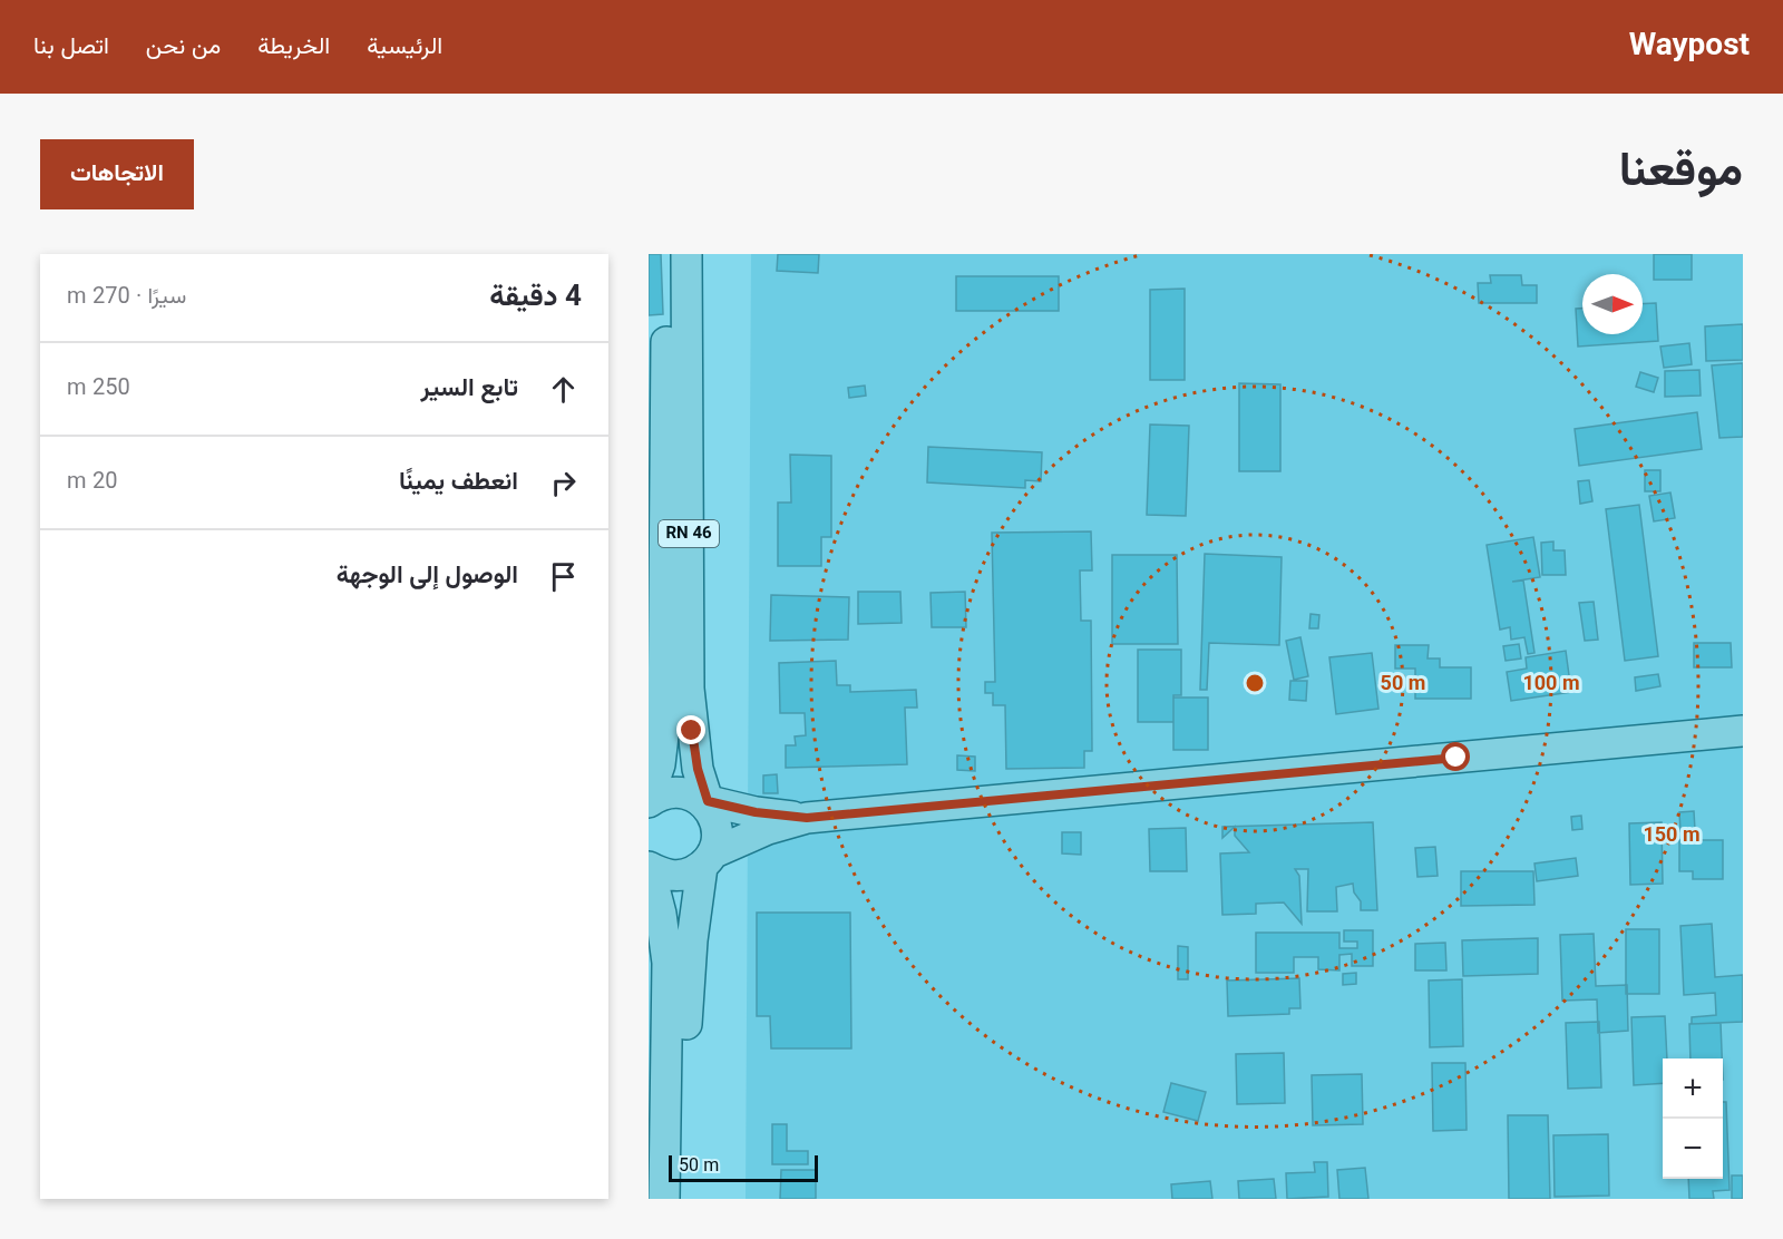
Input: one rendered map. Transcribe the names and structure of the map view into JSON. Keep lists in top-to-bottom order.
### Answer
{
  "streets": {
    "main road": ["RN 46"]
  },
  "scale_bar": "50 m",
  "north": "right",
  "page": {
    "header": "Waypost",
    "nav": [
      "الرئيسية",
      "الخريطة",
      "من نحن",
      "اتصل بنا"
    ],
    "title": "موقعنا",
    "buttons": "الاتجاهات",
    "heading": ["4 دقيقة", "سيرًا · 270 m"],
    "list": [
      ["تابع السير", "250 m"],
      ["انعطف يمينًا", "20 m"],
      "الوصول إلى الوجهة"
    ],
    "map_buttons": ["+", "−"],
    "scale": "50 m"
  },
  "rings": ["50 m", "100 m", "150 m"]
}
